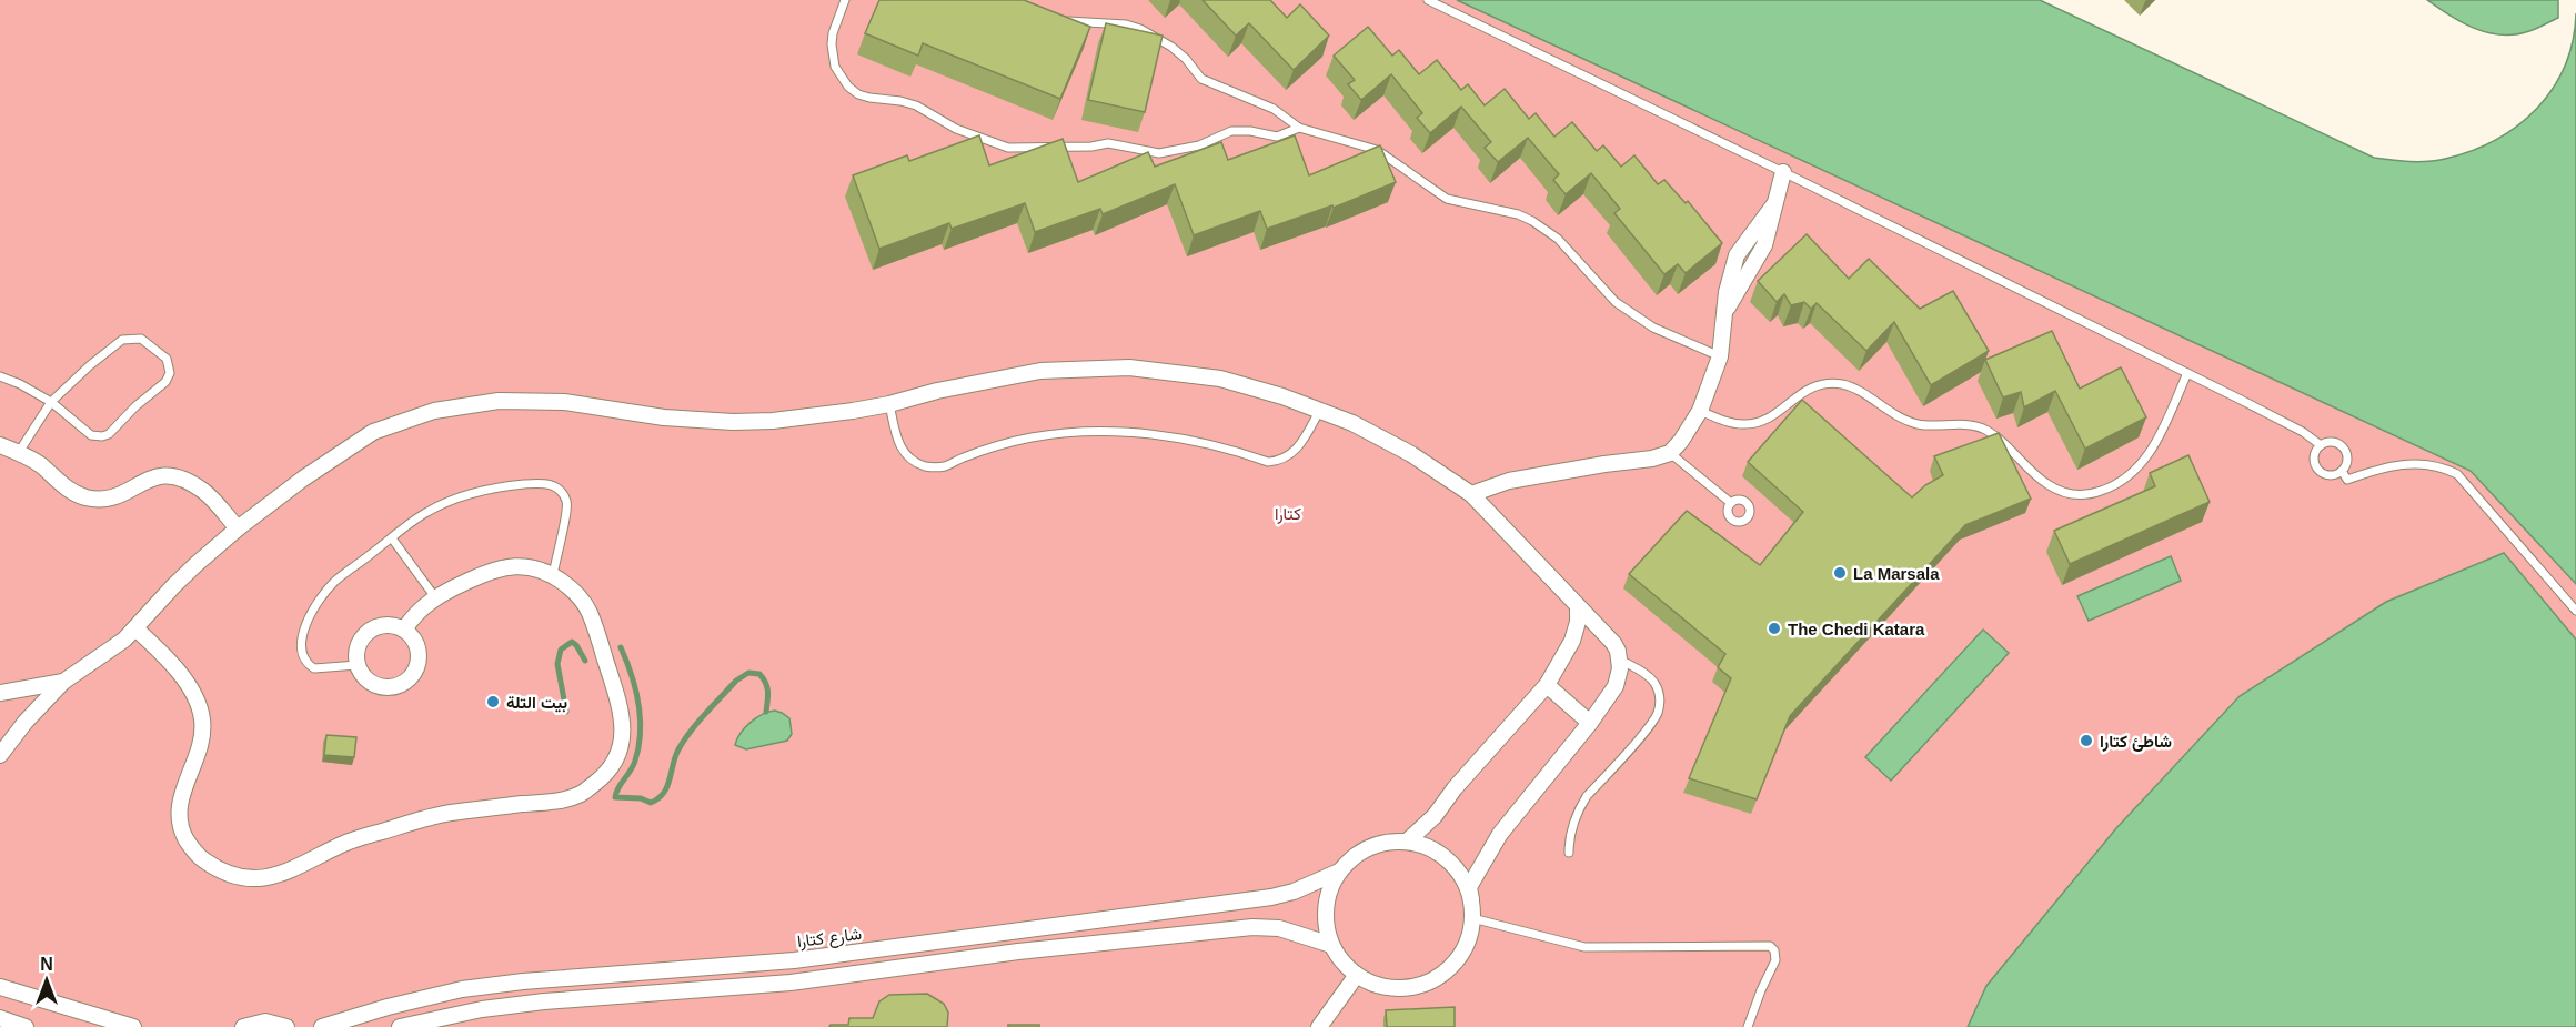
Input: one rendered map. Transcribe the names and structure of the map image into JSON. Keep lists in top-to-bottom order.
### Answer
{
  "streets": {
    "street": ["شارع كتارا"]
  },
  "parks": ["كتارا"],
  "places": [
    "La Marsala",
    "The Chedi Katara",
    "بيت التلة",
    "شاطئ كتارا"
  ],
  "north": "top"
}
